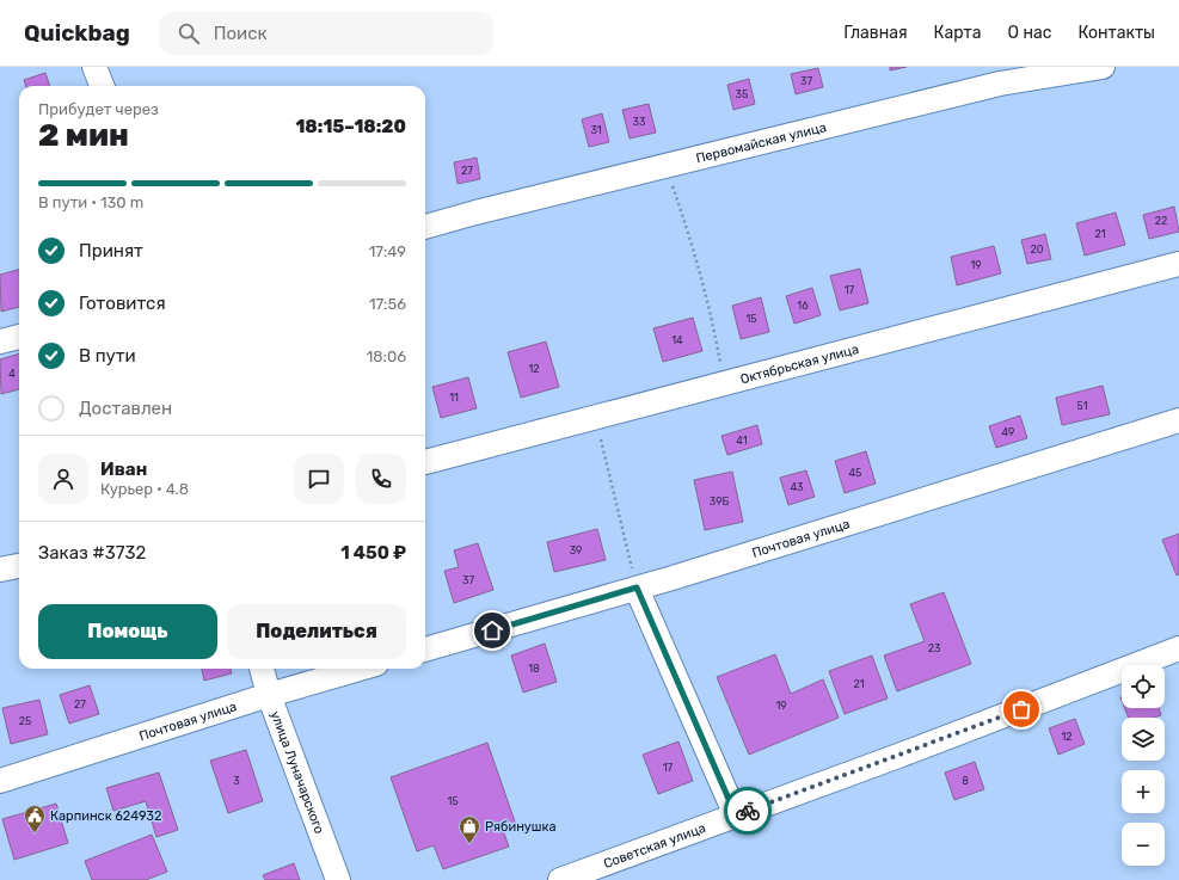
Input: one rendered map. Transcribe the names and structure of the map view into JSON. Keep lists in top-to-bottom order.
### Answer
{
  "streets": {
    "street": [
      "Первомайская улица",
      "Октябрьская улица",
      "Почтовая улица",
      "улица Луначарского",
      "Советская улица"
    ]
  },
  "crossings": [
    ["Почтовая улица", "улица Луначарского"]
  ],
  "places": {
    "public building": ["Карпинск 624932"],
    "shop": ["Рябинушка"]
  },
  "house_numbers": [
    "37",
    "35",
    "33",
    "31",
    "27",
    "22",
    "21",
    "20",
    "19",
    "17",
    "16",
    "15",
    "14",
    "12",
    "4",
    "11",
    "51",
    "49",
    "41",
    "45",
    "43",
    "39Б",
    "39",
    "37",
    "23",
    "18",
    "21",
    "27",
    "19",
    "25",
    "12",
    "17",
    "3",
    "8",
    "15"
  ],
  "page": {
    "header": "Quickbag",
    "search": "Поиск",
    "nav": [
      "Главная",
      "Карта",
      "О нас",
      "Контакты"
    ],
    "heading": ["2 мин", "Прибудет через", "18:15–18:20"],
    "panel": [
      "Иван",
      "Курьер · 4.8",
      "Заказ #3732",
      "1 450 ₽"
    ],
    "bar": "В пути · 130 m",
    "list": [
      ["Принят", "17:49"],
      ["Готовится", "17:56"],
      ["В пути", "18:06"],
      "Доставлен"
    ],
    "buttons": ["Помощь", "Поделиться"],
    "map_buttons": ["+", "−"]
  }
}
